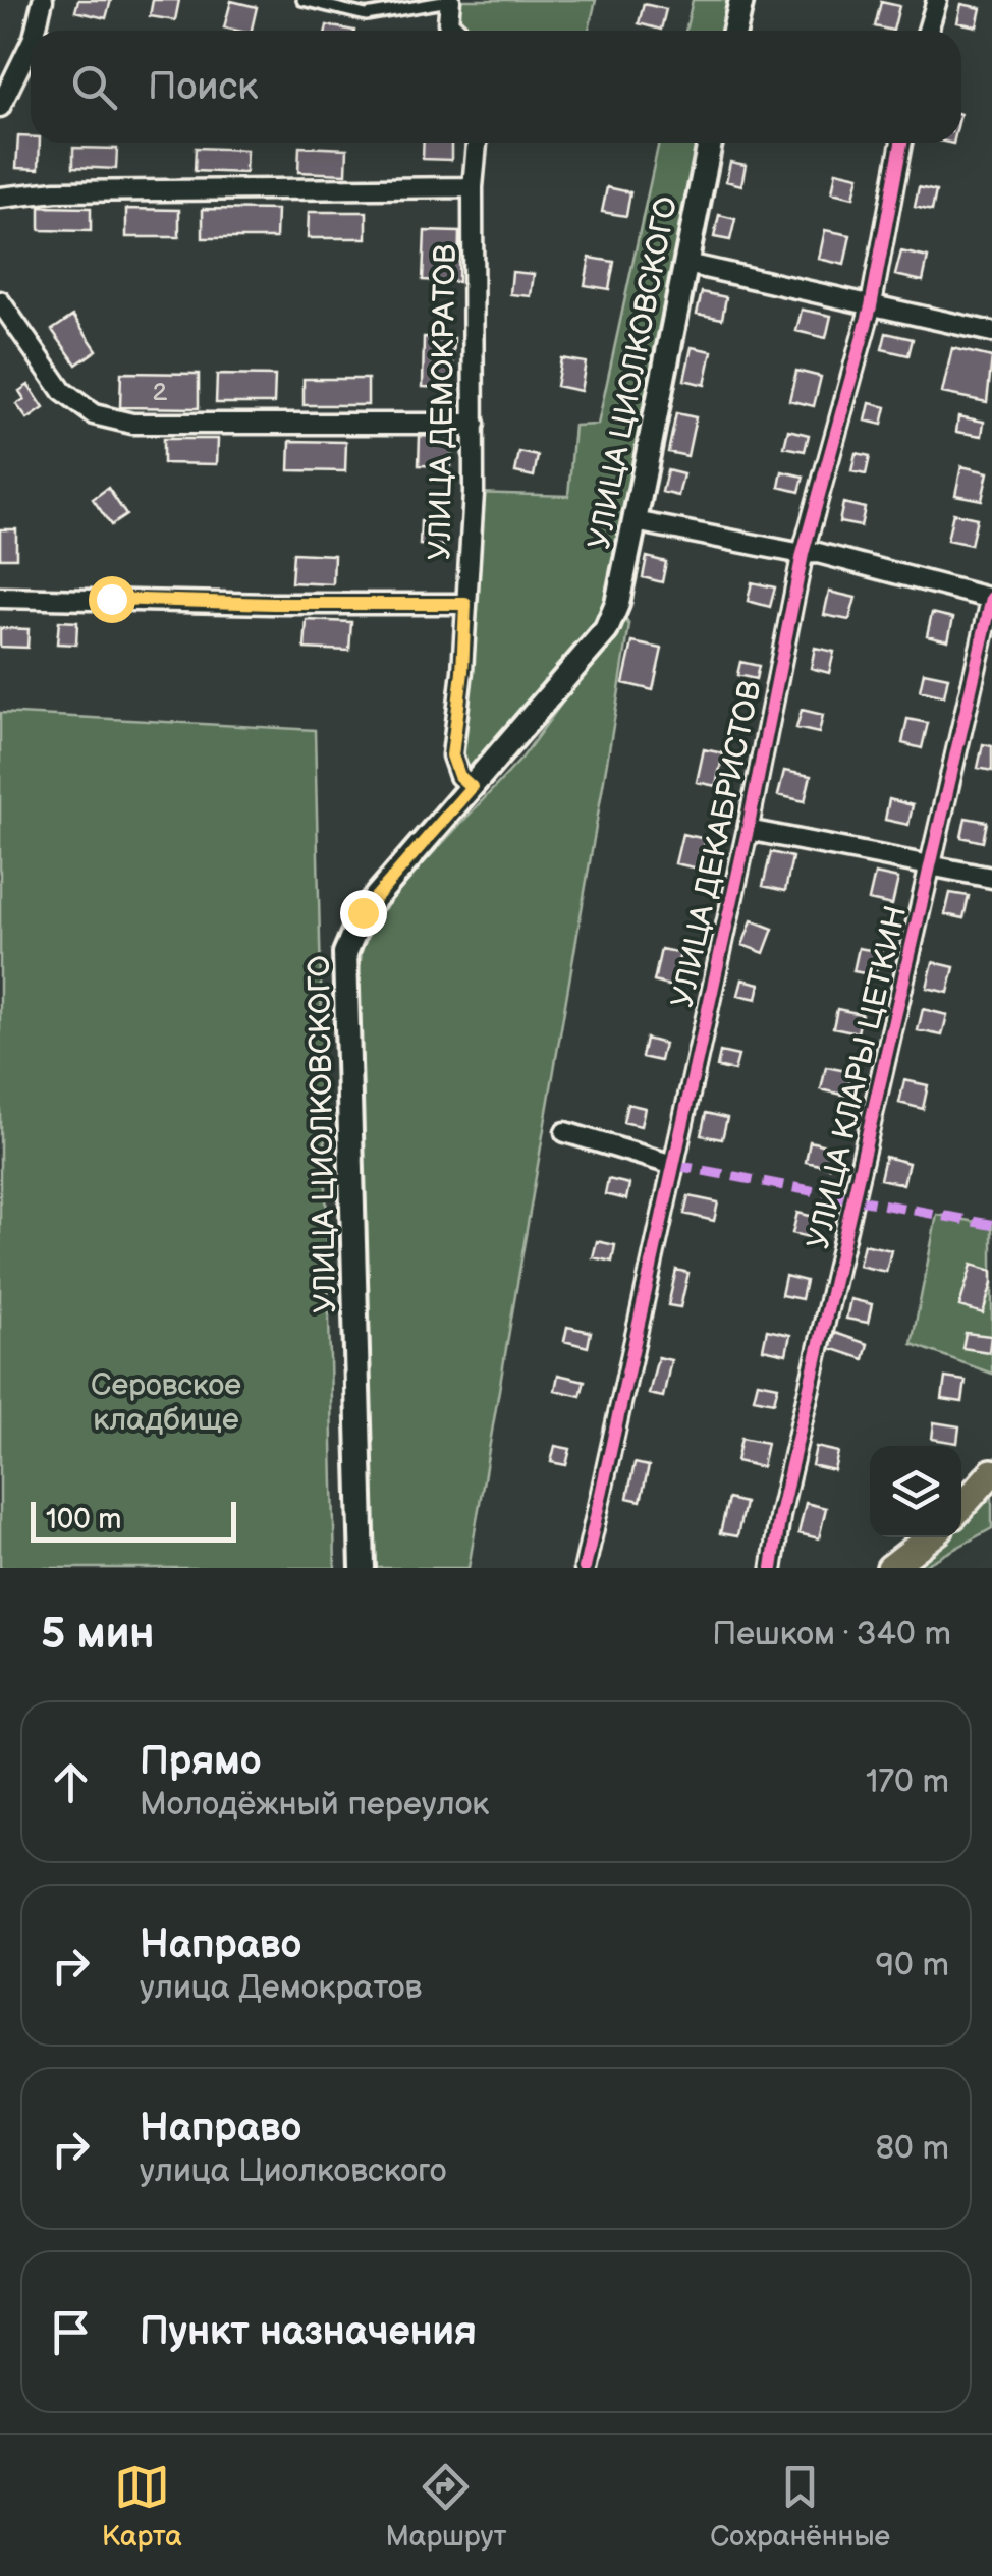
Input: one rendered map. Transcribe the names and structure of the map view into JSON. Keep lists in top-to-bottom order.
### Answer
{
  "streets": {
    "main road": ["УЛИЦА ЦИОЛКОВСКОГО"],
    "street": ["УЛИЦА ДЕМОКРАТОВ", "УЛИЦА ДЕКАБРИСТОВ", "УЛИЦА КЛАРЫ ЦЕТКИН"]
  },
  "crossings": [
    ["УЛИЦА ЦИОЛКОВСКОГО", "УЛИЦА ДЕМОКРАТОВ"]
  ],
  "parks": ["Серовское кладбище"],
  "house_numbers": ["2"],
  "scale_bar": "100 m",
  "page": {
    "search": "Поиск",
    "scale": "100 m",
    "heading": ["5 мин", "Пешком · 340 m"],
    "list": [
      ["Прямо", "Молодёжный переулок", "170 m"],
      ["Направо", "улица Демократов", "90 m"],
      ["Направо", "улица Циолковского", "80 m"],
      "Пункт назначения"
    ],
    "nav": ["Карта", "Маршрут", "Сохранённые"]
  }
}
